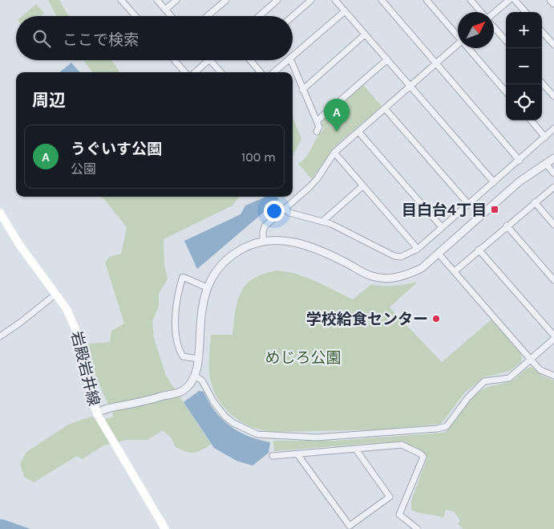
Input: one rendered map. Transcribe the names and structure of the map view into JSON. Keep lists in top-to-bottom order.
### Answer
{
  "streets": {
    "main road": ["岩殿岩井線"]
  },
  "parks": ["めじろ公園"],
  "places": {
    "transit": ["目白台4丁目"],
    "other": ["学校給食センター"]
  },
  "north": "top right",
  "page": {
    "map_buttons": ["+", "−"],
    "search": "ここで検索",
    "heading": "周辺",
    "pins": "A",
    "list": [
      {
        "mark": "A",
        "name": "うぐいす公園",
        "note": "公園",
        "value": "100 m"
      }
    ]
  }
}
